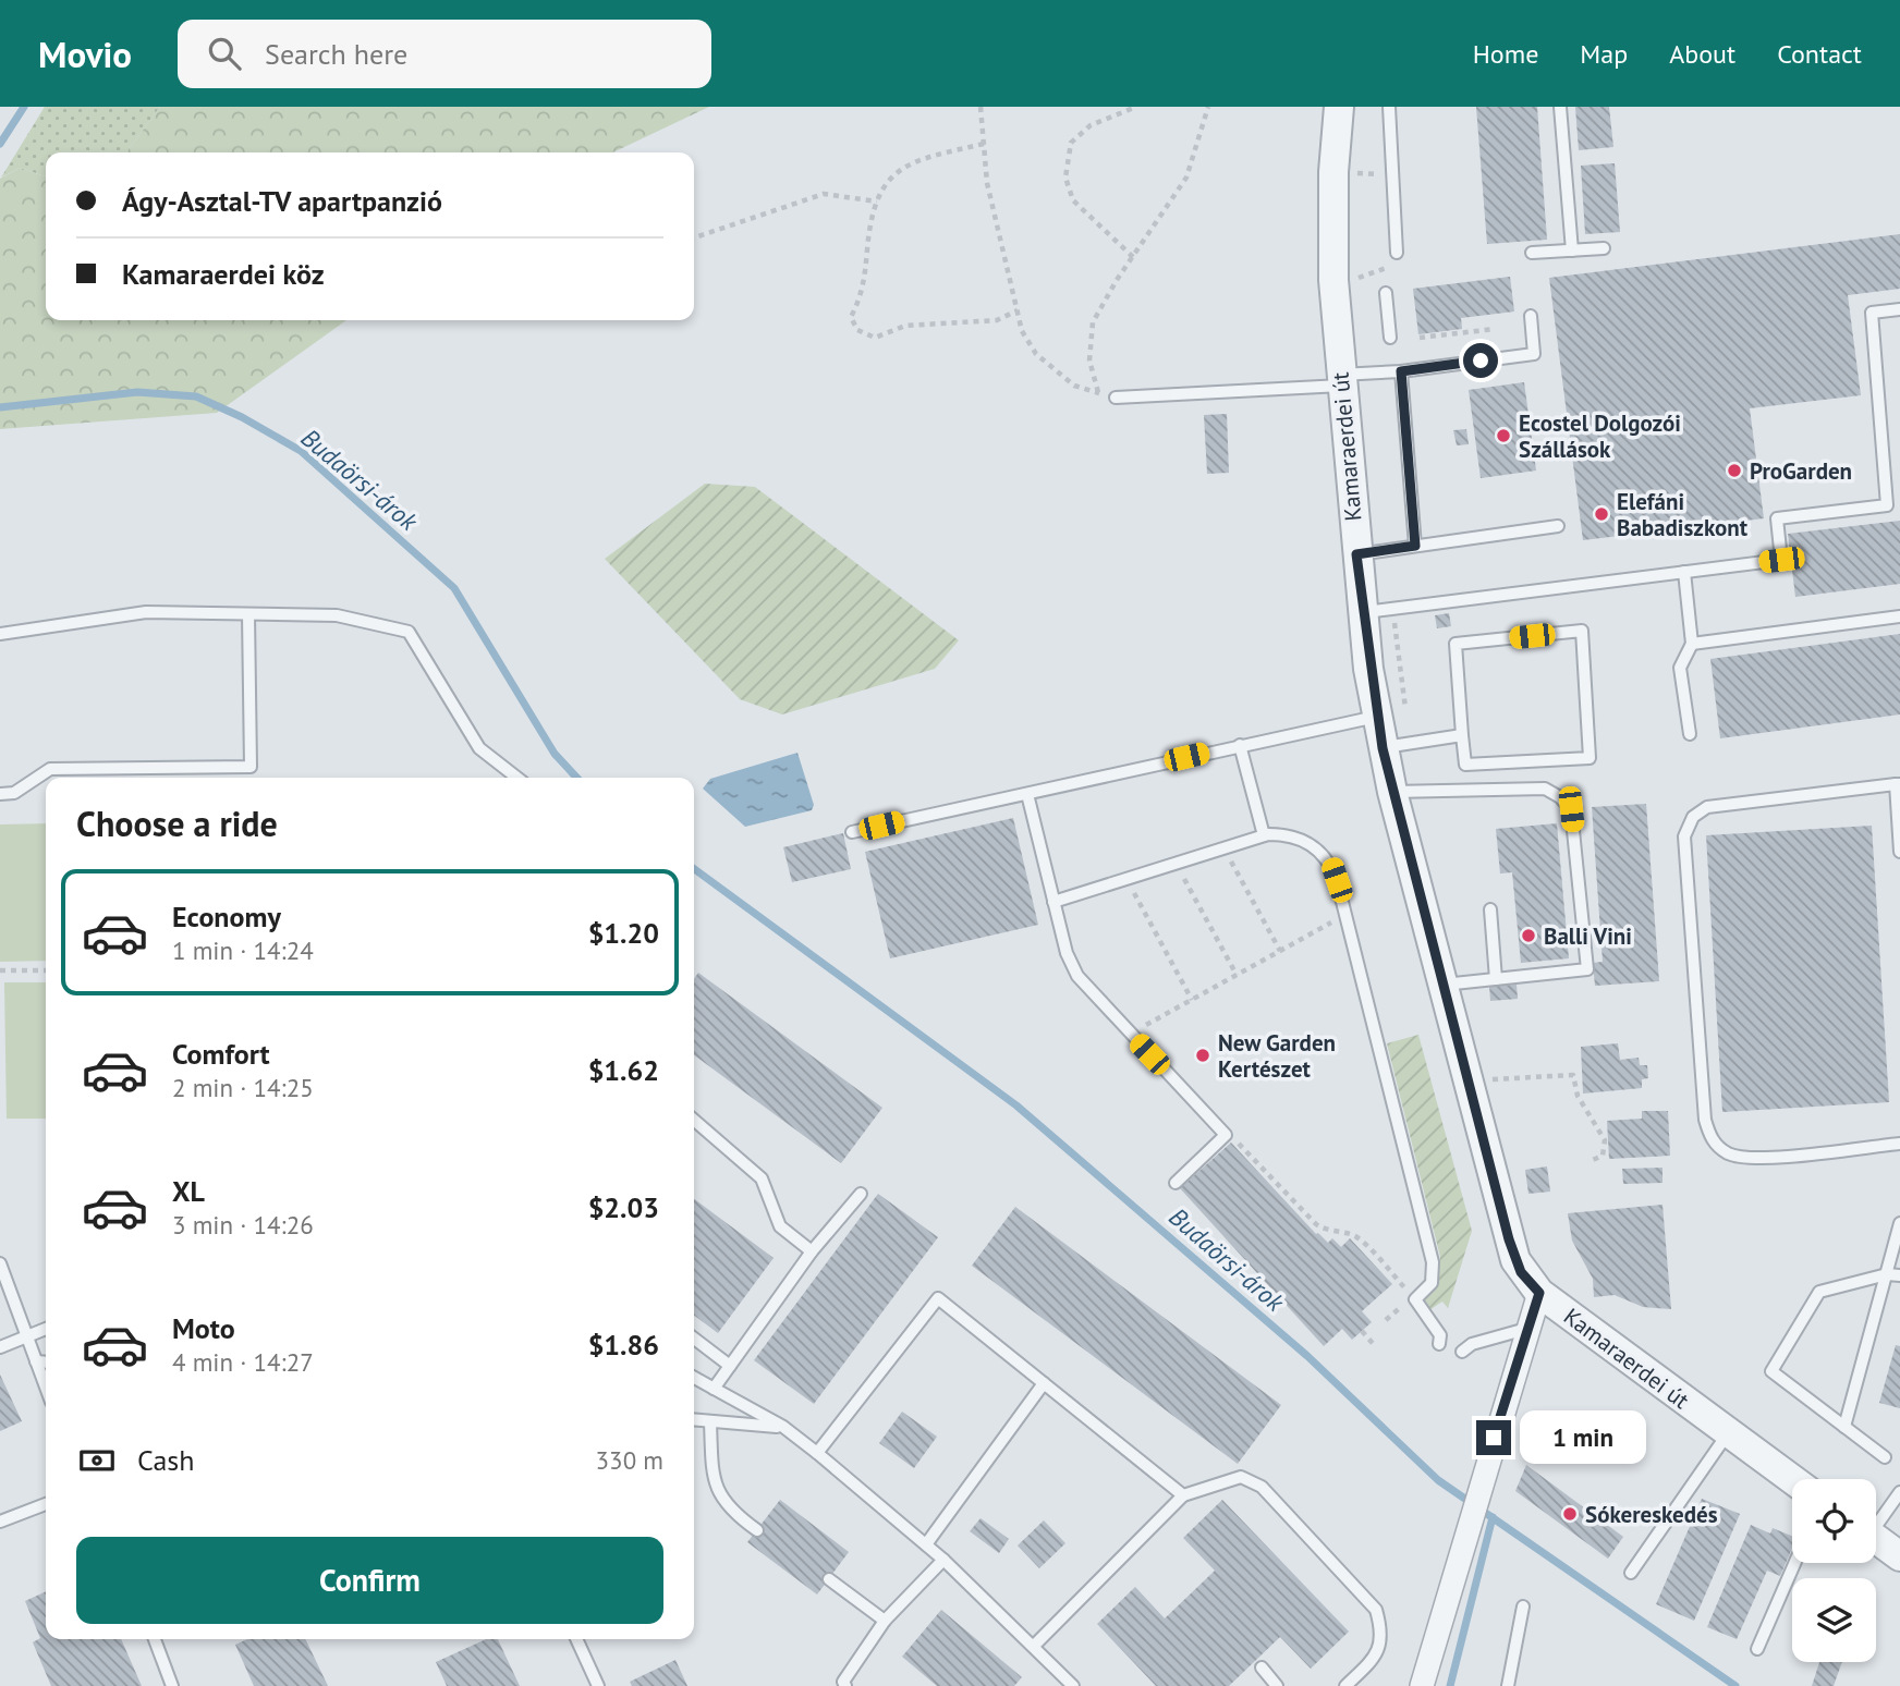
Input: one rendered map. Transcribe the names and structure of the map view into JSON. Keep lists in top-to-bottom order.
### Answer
{
  "streets": {
    "street": ["Kamaraerdei út"]
  },
  "water": ["Budaörsi-árok"],
  "places": [
    "Ecostel Dolgozói Szállások",
    "ProGarden",
    "Elefáni Babadiszkont",
    "Balli Vini",
    "New Garden Kertészet",
    "Sókereskedés"
  ],
  "page": {
    "header": "Movio",
    "search": "Search here",
    "nav": [
      "Home",
      "Map",
      "About",
      "Contact"
    ],
    "banner": ["Ágy-Asztal-TV apartpanzió", "Kamaraerdei köz"],
    "heading": "Choose a ride",
    "list": [
      {
        "name": "Economy",
        "note": "1 min · 14:24",
        "value": "$1.20"
      },
      {
        "name": "Comfort",
        "note": "2 min · 14:25",
        "value": "$1.62"
      },
      {
        "name": "XL",
        "note": "3 min · 14:26",
        "value": "$2.03"
      },
      {
        "name": "Moto",
        "note": "4 min · 14:27",
        "value": "$1.86"
      }
    ],
    "bubble": "1 min",
    "pay": ["Cash", "330 m"],
    "buttons": "Confirm"
  }
}
